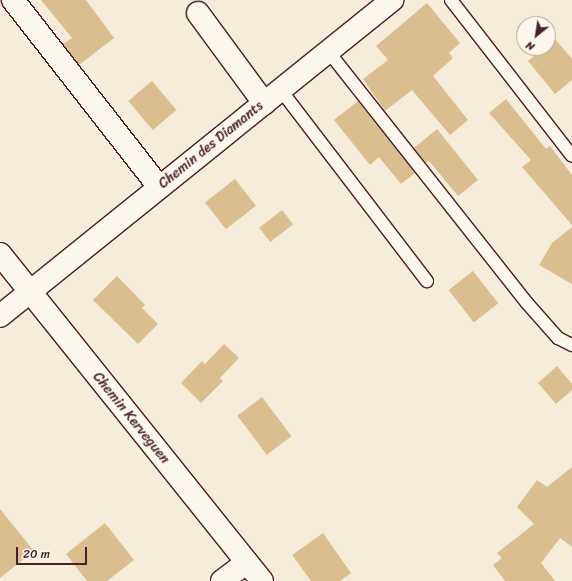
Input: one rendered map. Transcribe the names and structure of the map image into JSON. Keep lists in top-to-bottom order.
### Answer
{
  "streets": {
    "street": ["Chemin des Diamants", "Chemin Kerveguen"]
  },
  "crossings": [
    ["Chemin des Diamants", "Chemin Kerveguen"]
  ],
  "scale_bar": "20 m",
  "north": "bottom left"
}
